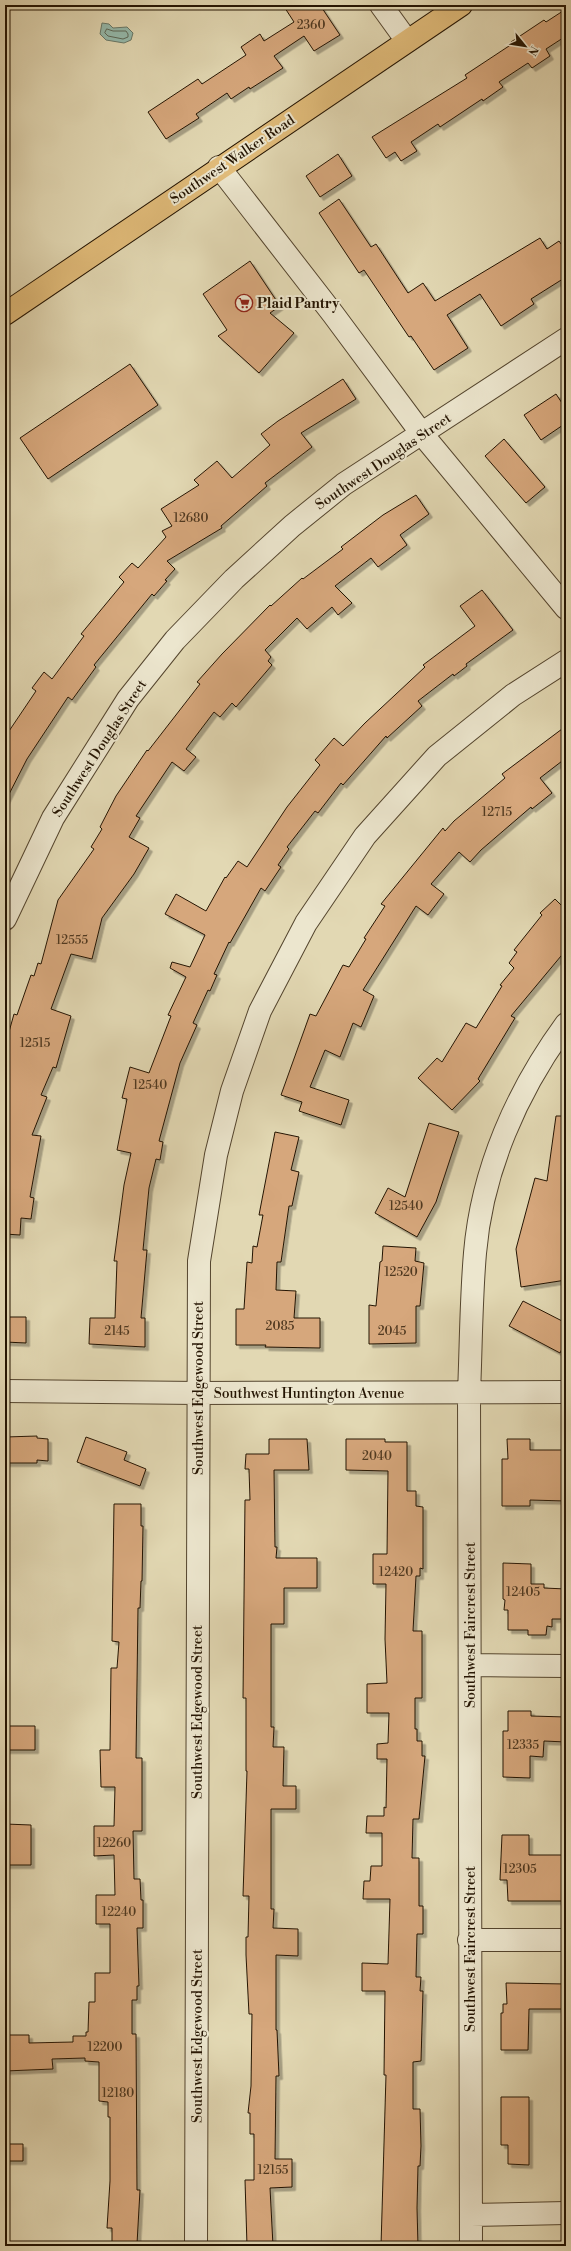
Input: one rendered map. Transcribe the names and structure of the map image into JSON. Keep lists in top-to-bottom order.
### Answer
{
  "streets": {
    "main road": ["Southwest Walker Road"],
    "street": [
      "Southwest Douglas Street",
      "Southwest Edgewood Street",
      "Southwest Huntington Avenue",
      "Southwest Faircrest Street"
    ]
  },
  "crossings": [
    ["Southwest Edgewood Street", "Southwest Huntington Avenue"],
    ["Southwest Huntington Avenue", "Southwest Faircrest Street"]
  ],
  "places": {
    "supermarket": ["Plaid Pantry"]
  },
  "house_numbers": [
    "2360",
    "12680",
    "12715",
    "12555",
    "12515",
    "12540",
    "12540",
    "12520",
    "2085",
    "2145",
    "2045",
    "2040",
    "12420",
    "12405",
    "12335",
    "12260",
    "12305",
    "12240",
    "12200",
    "12180",
    "12155"
  ],
  "north": "bottom right"
}
